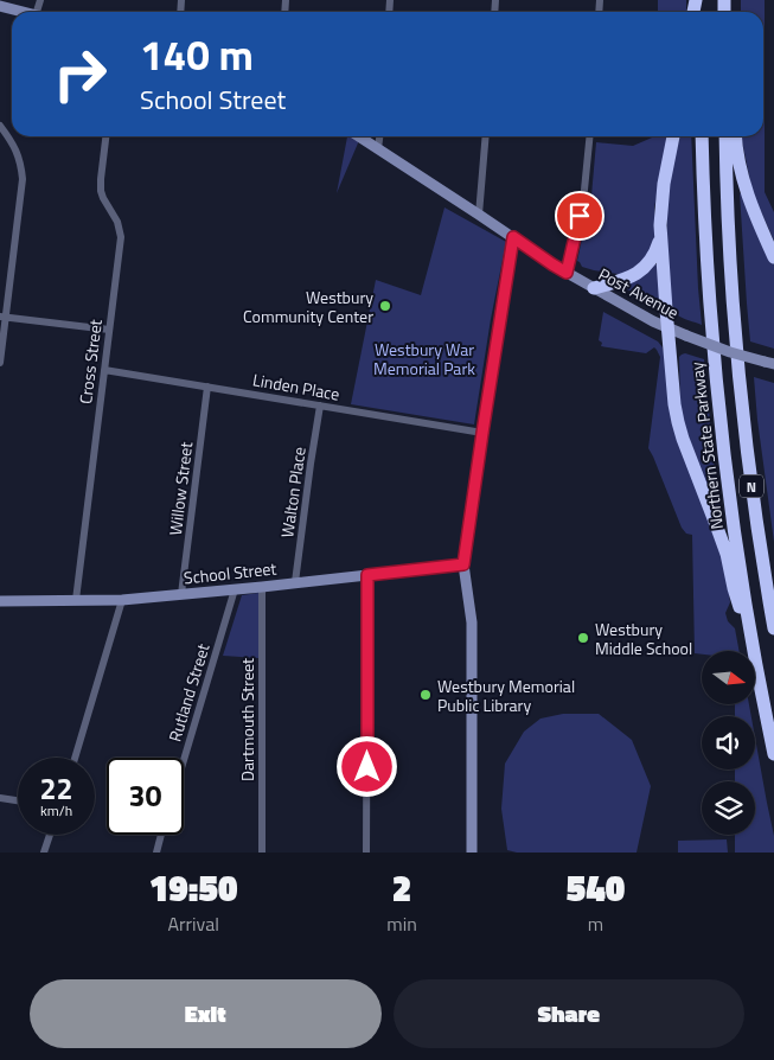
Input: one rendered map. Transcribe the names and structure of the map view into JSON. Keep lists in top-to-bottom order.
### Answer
{
  "streets": {
    "highway": ["Northern State Parkway", "N"],
    "street": [
      "Post Avenue",
      "Cross Street",
      "Linden Place",
      "Willow Street",
      "Walton Place",
      "School Street",
      "Rutland Street",
      "Dartmouth Street"
    ]
  },
  "crossings": [
    ["Cross Street", "Linden Place"],
    ["Cross Street", "School Street"],
    ["Linden Place", "Willow Street"],
    ["Linden Place", "Walton Place"],
    ["Willow Street", "School Street"],
    ["Walton Place", "School Street"],
    ["School Street", "Rutland Street"],
    ["School Street", "Dartmouth Street"]
  ],
  "parks": ["Westbury War Memorial Park"],
  "places": ["Westbury Community Center", "Westbury Middle School", "Westbury Memorial Public Library"],
  "north": "right",
  "page": {
    "turn": ["140 m", "School Street"],
    "speed": "22 km/h",
    "limit": "30",
    "eta": [
      "19:50",
      "Arrival",
      "2",
      "min",
      "540",
      "m"
    ],
    "buttons": ["Exit", "Share"]
  }
}
